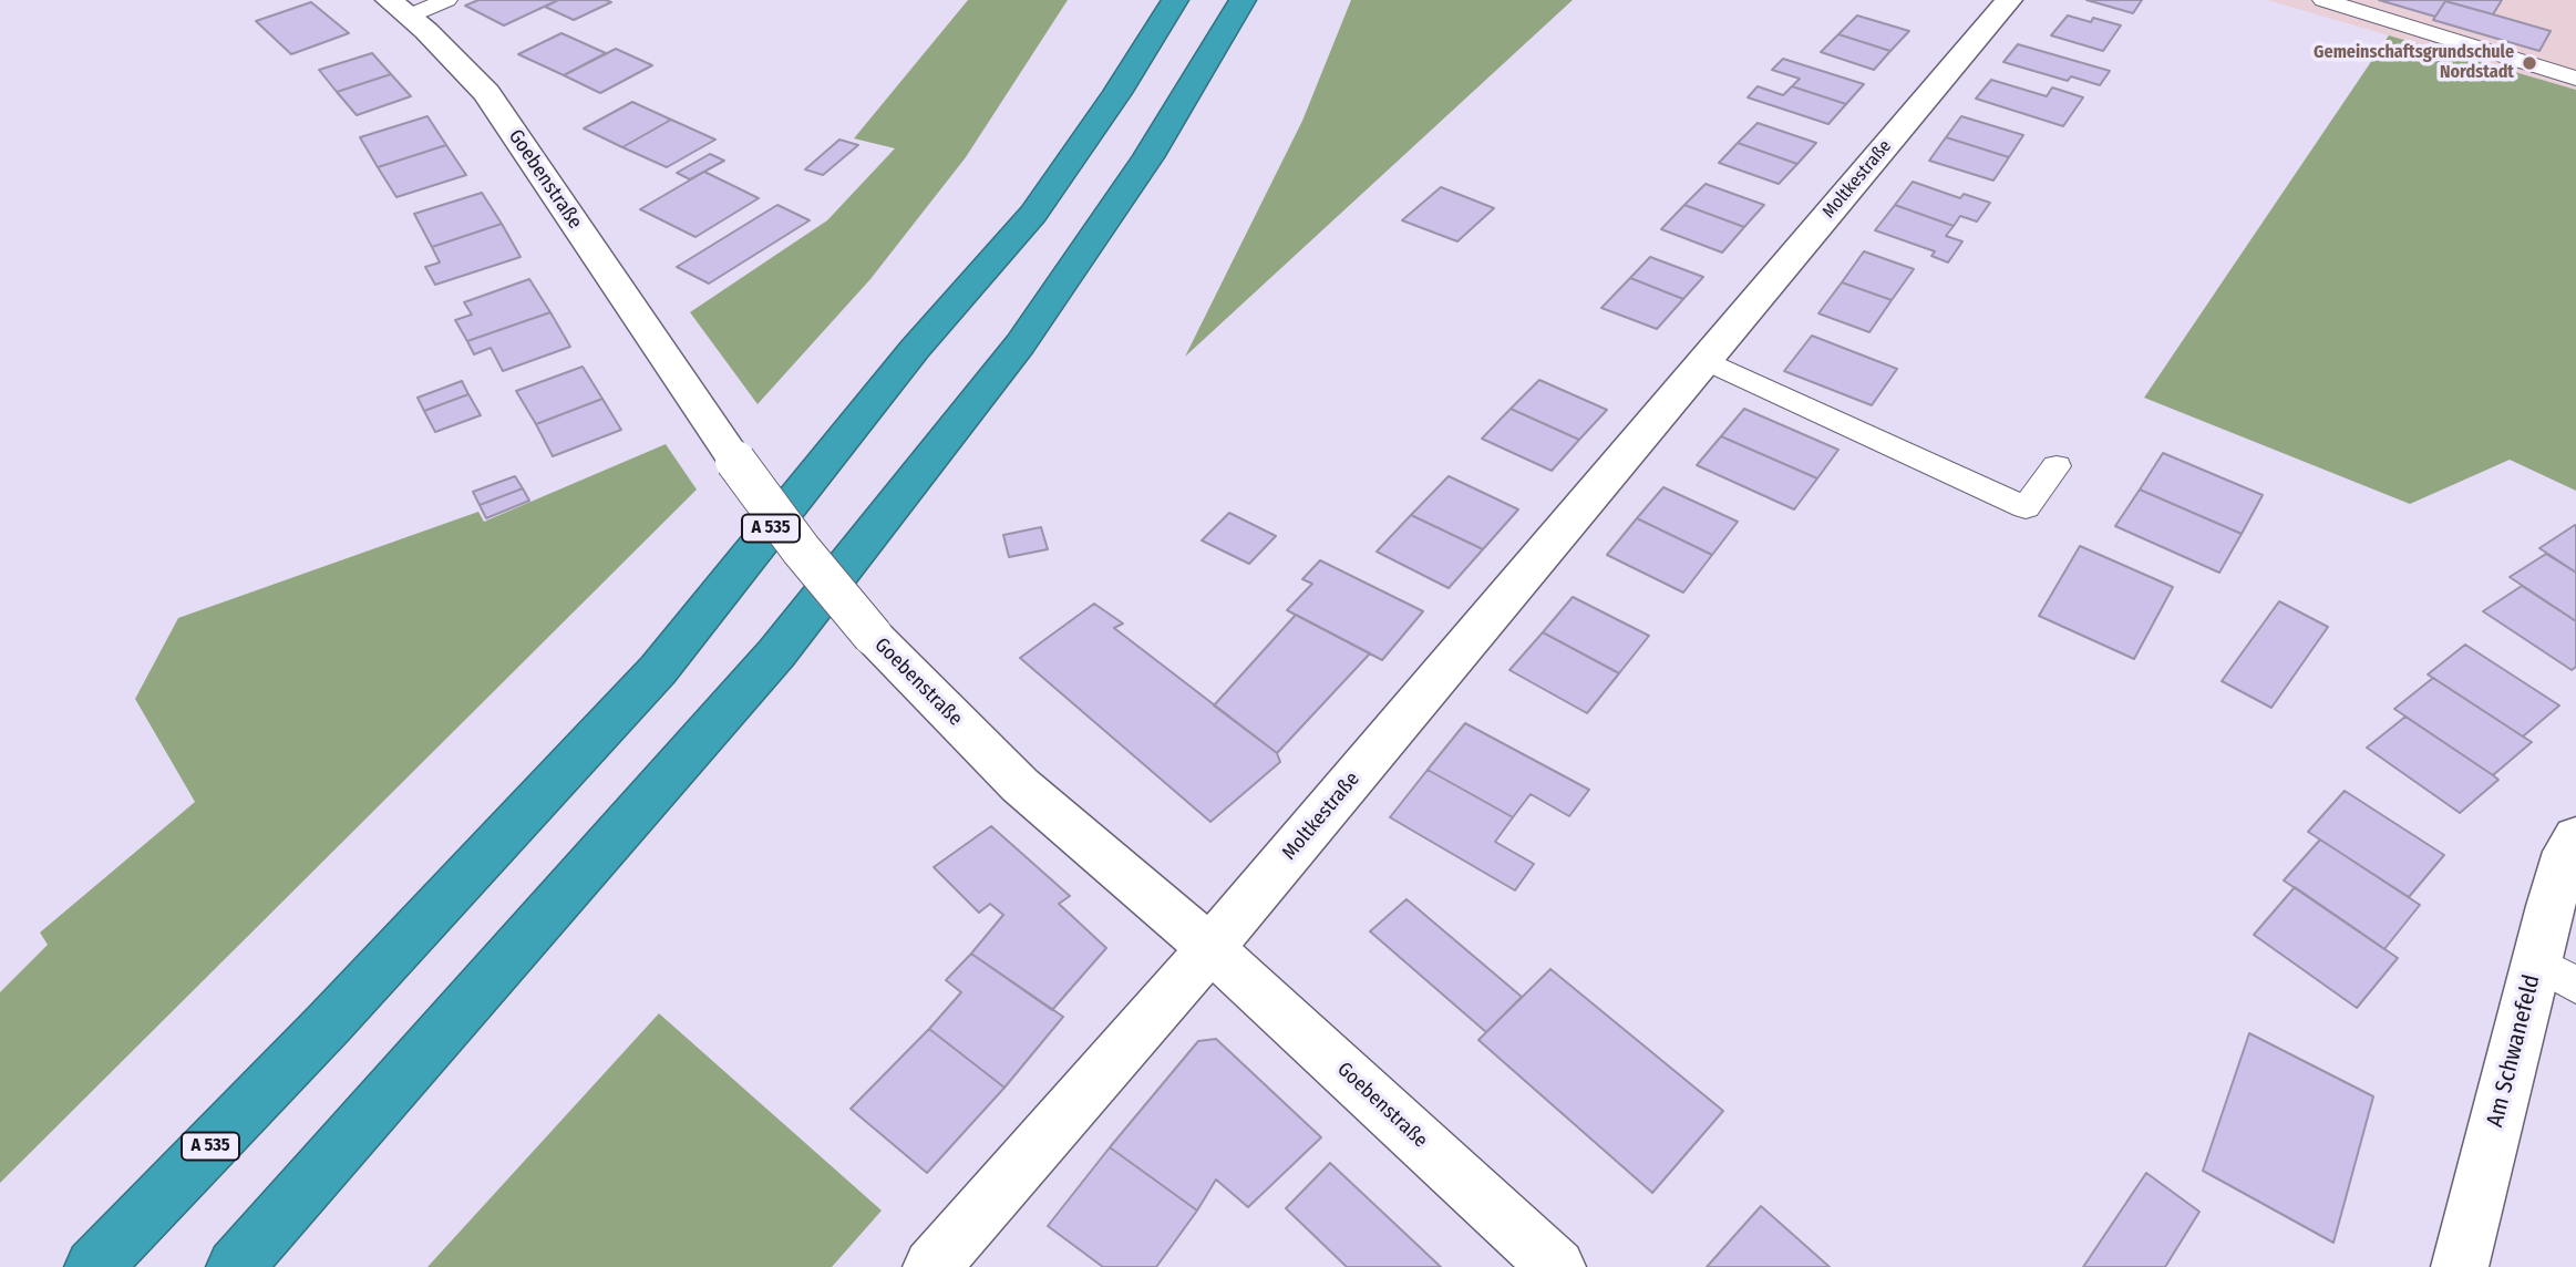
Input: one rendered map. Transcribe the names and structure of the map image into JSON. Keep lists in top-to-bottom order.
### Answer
{
  "streets": {
    "highway": ["A 535"],
    "street": ["Goebenstraße", "Moltkestraße", "Am Schwanefeld"]
  },
  "crossings": [
    ["Goebenstraße", "Moltkestraße"]
  ],
  "places": ["Gemeinschaftsgrundschule Nordstadt"]
}
